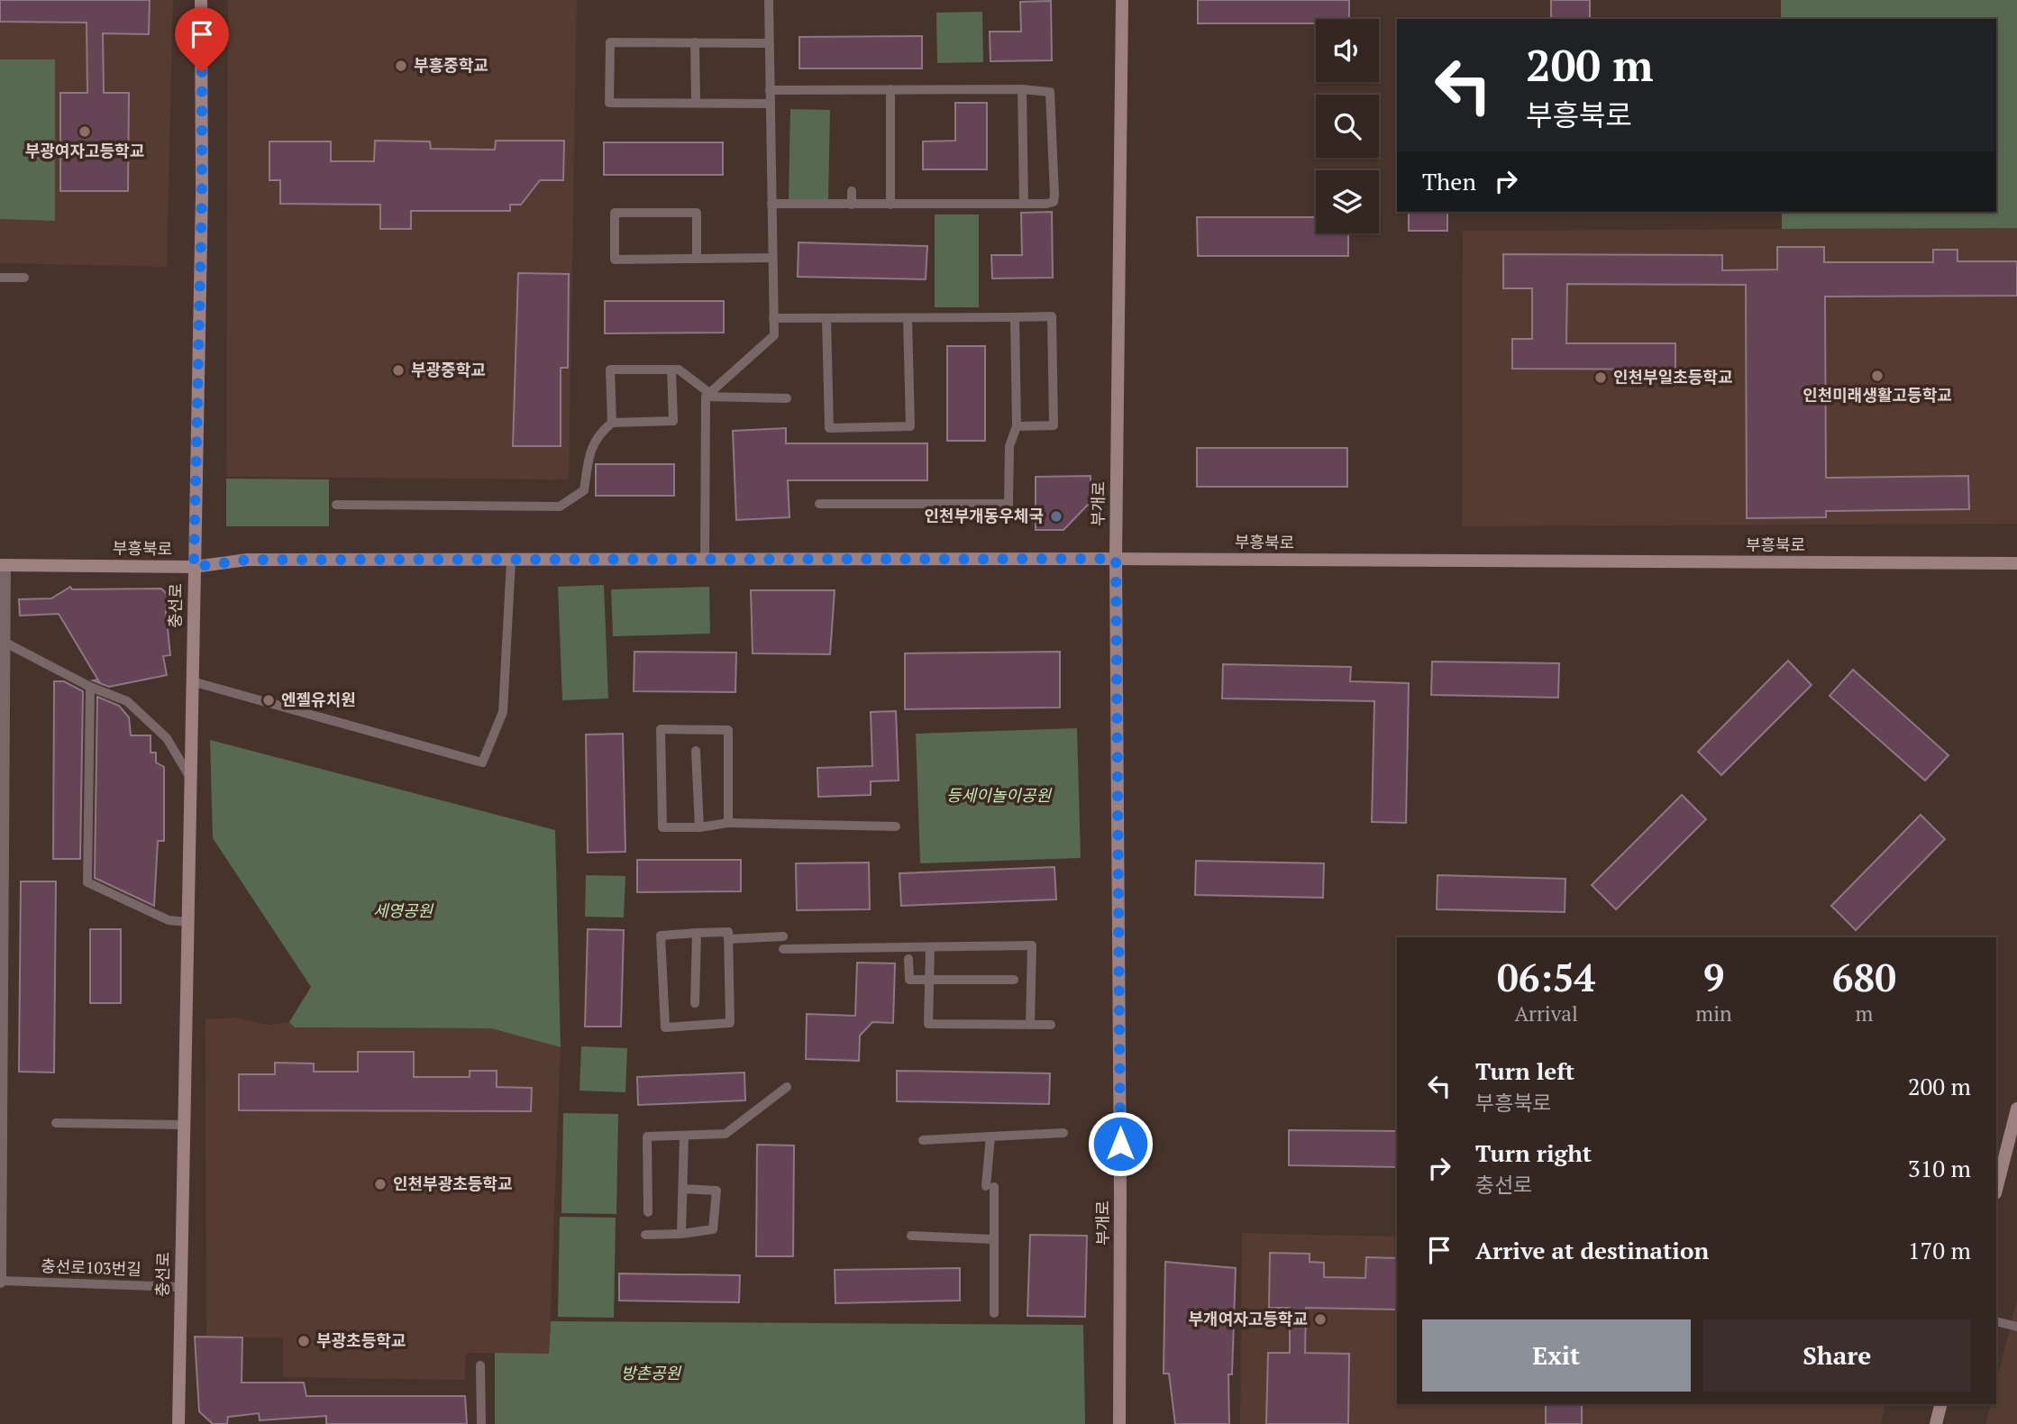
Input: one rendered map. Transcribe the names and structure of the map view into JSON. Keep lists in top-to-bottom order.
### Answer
{
  "streets": {
    "street": ["부개로", "부흥북로", "충선로"],
    "lane": ["충선로103번길"]
  },
  "crossings": [
    ["부개로", "부흥북로"],
    ["부흥북로", "충선로"],
    ["충선로", "충선로103번길"]
  ],
  "parks": ["등세이놀이공원", "세영공원", "방촌공원"],
  "places": [
    "부흥중학교",
    "부광여자고등학교",
    "부광중학교",
    "인천미래생활고등학교",
    "인천부일초등학교",
    "인천부개동우체국",
    "엔젤유치원",
    "인천부광초등학교",
    "부개여자고등학교",
    "부광초등학교"
  ],
  "page": {
    "turn": ["200 m", "부흥북로"],
    "then": "Then",
    "eta": [
      "06:54",
      "Arrival",
      "9",
      "min",
      "680",
      "m"
    ],
    "list": [
      {
        "name": "Turn left",
        "note": "부흥북로",
        "value": "200 m"
      },
      {
        "name": "Turn right",
        "note": "충선로",
        "value": "310 m"
      },
      {
        "name": "Arrive at destination",
        "value": "170 m"
      }
    ],
    "buttons": ["Exit", "Share"]
  }
}
